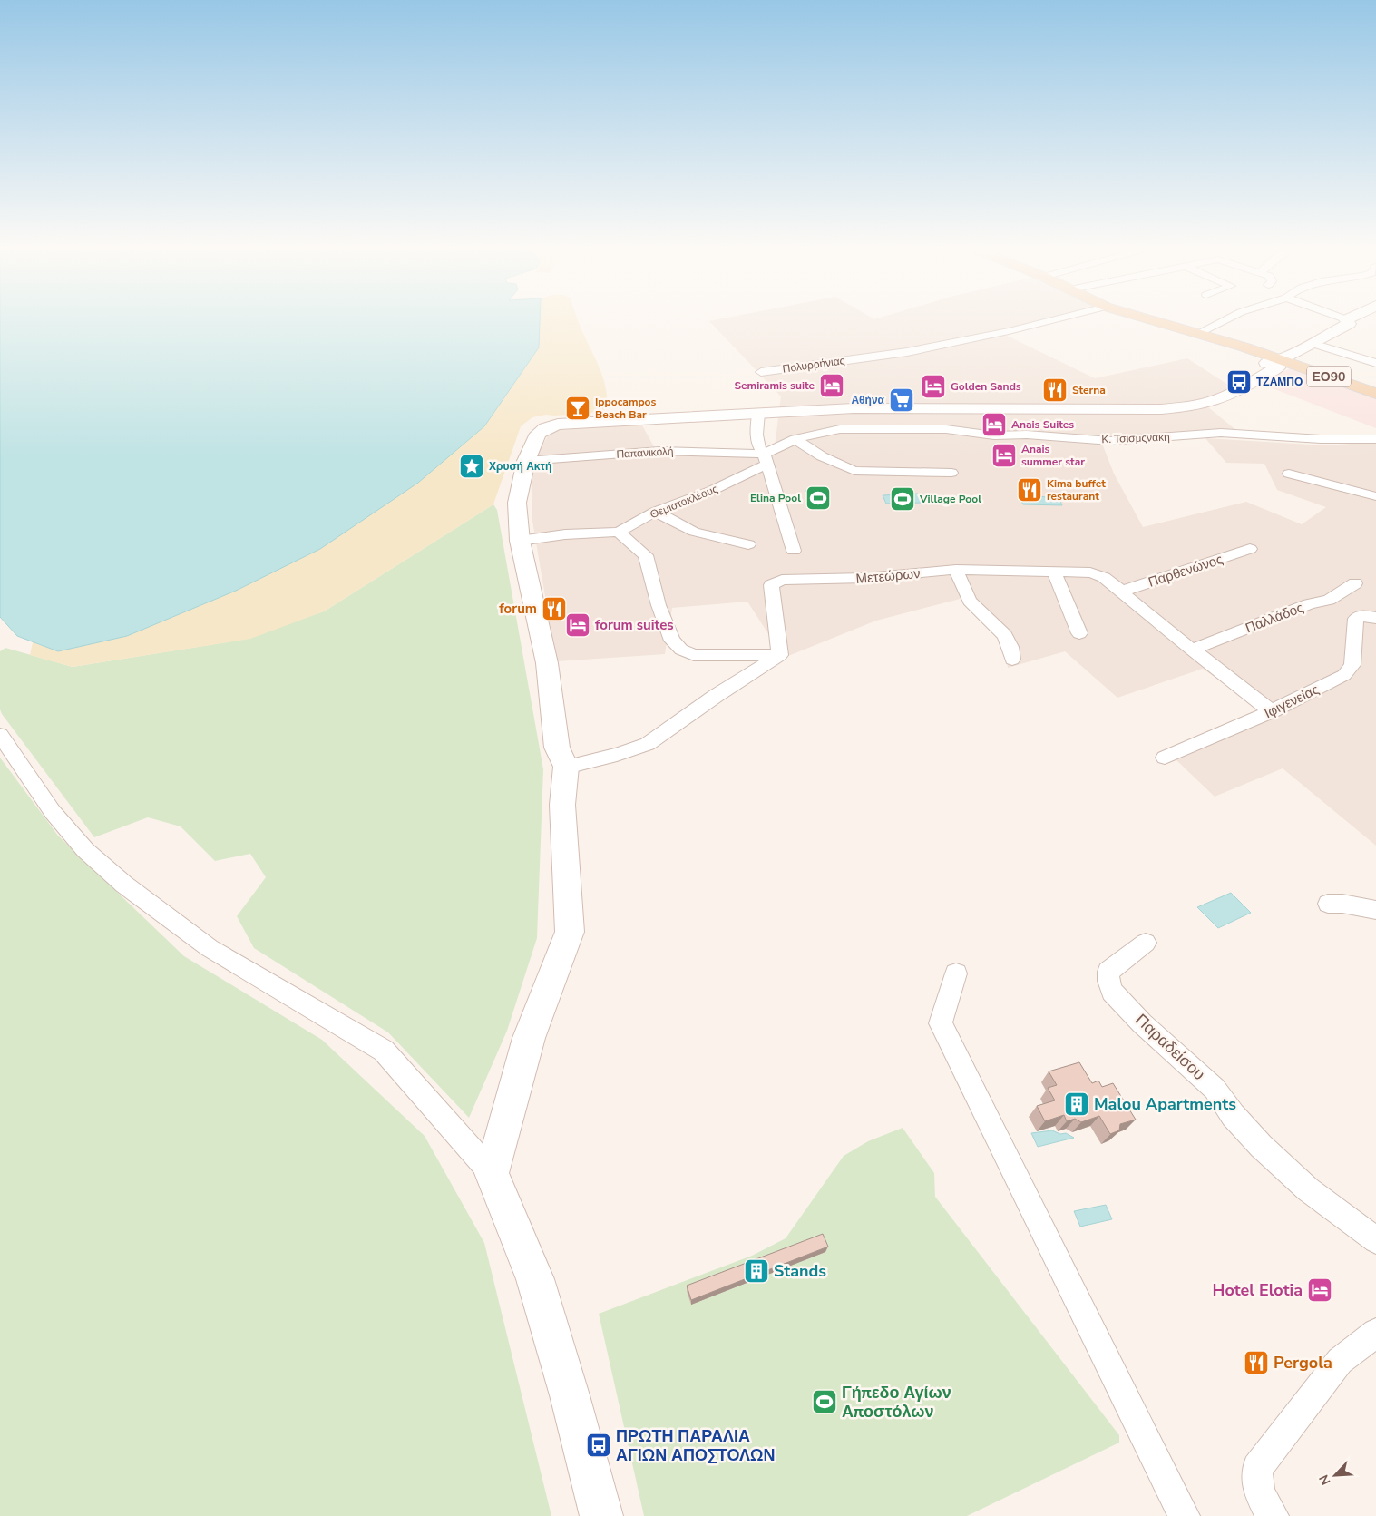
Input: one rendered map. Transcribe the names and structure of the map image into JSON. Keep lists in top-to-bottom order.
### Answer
{
  "streets": {
    "main road": ["ΕΟ90"],
    "street": [
      "Πολυρρήνιας",
      "Κ. Τσισμςνακη",
      "Παπανικολή",
      "Θεμιστοκλέους",
      "Παρθενώνος",
      "Μετεώρων",
      "Παλλάδος",
      "Ιφιγενείας",
      "Παραδείσου"
    ]
  },
  "crossings": [
    ["Κ. Τσισμςνακη", "Παπανικολή"],
    ["Κ. Τσισμςνακη", "Θεμιστοκλέους"],
    ["Παπανικολή", "Θεμιστοκλέους"],
    ["Παρθενώνος", "Μετεώρων"],
    ["Μετεώρων", "Παλλάδος"],
    ["Μετεώρων", "Ιφιγενείας"]
  ],
  "places": {
    "bus stop": ["ΤΖΑΜΠΟ", "ΠΡΩΤΗ ΠΑΡΑΛΙΑ ΑΓΙΩΝ ΑΠΟΣΤΟΛΩΝ"],
    "hotel": [
      "Semiramis suite",
      "Golden Sands",
      "Anais Suites",
      "Anais summer star",
      "forum suites",
      "Hotel Elotia"
    ],
    "restaurant": [
      "Sterna",
      "Kima buffet restaurant",
      "forum",
      "Pergola"
    ],
    "supermarket": ["Αθήνα"],
    "bar": ["Ippocampos Beach Bar"],
    "place": ["Χρυσή Ακτή"],
    "sports": ["Elina Pool", "Village Pool", "Γήπεδο Αγίων Αποστόλων"],
    "building": ["Malou Apartments", "Stands"]
  },
  "north": "bottom left"
}
